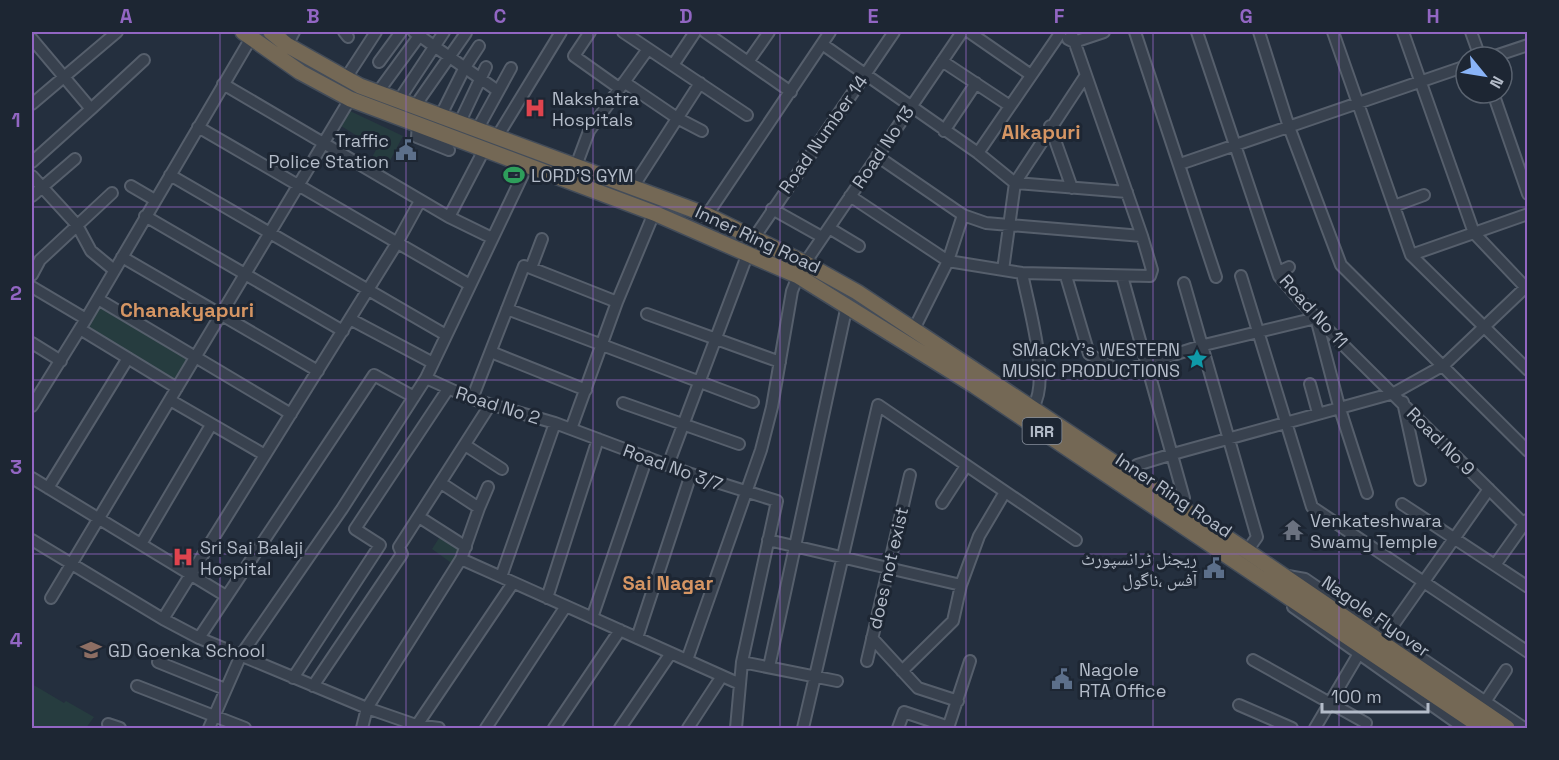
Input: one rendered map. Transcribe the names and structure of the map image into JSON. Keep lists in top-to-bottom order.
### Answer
{
  "streets": {
    "highway": ["Inner Ring Road", "IRR", "Nagole Flyover"],
    "street": [
      "Road Number 14",
      "Road No 13",
      "Road No 11",
      "Road No 2",
      "Road No 9",
      "Road No 3/7",
      "does not exist"
    ]
  },
  "crossings": [
    ["Road Number 14", "Inner Ring Road"],
    ["Road No 13", "Inner Ring Road"],
    ["Road No 13", "Road No 3/7"],
    ["Inner Ring Road", "Nagole Flyover"],
    ["Road No 11", "Road No 9"],
    ["Road No 2", "Road No 3/7"]
  ],
  "districts": ["Alkapuri", "Chanakyapuri", "Sai Nagar"],
  "places": {
    "hospital": ["Nakshatra Hospitals", "Sri Sai Balaji Hospital"],
    "public building": ["Traffic Police Station", "ریجنل ٹرانسپورٹ آفس ،ناگول", "Nagole RTA Office"],
    "sports": ["LORD'S GYM"],
    "place": ["SMaCkY's WESTERN MUSIC PRODUCTIONS"],
    "temple": ["Venkateshwara Swamy Temple"],
    "school or university": ["GD Goenka School"]
  },
  "scale_bar": "100 m",
  "north": "bottom right",
  "grid": {
    "columns": [
      "A",
      "B",
      "C",
      "D",
      "E",
      "F",
      "G",
      "H"
    ],
    "rows": [
      "1",
      "2",
      "3",
      "4"
    ]
  }
}
